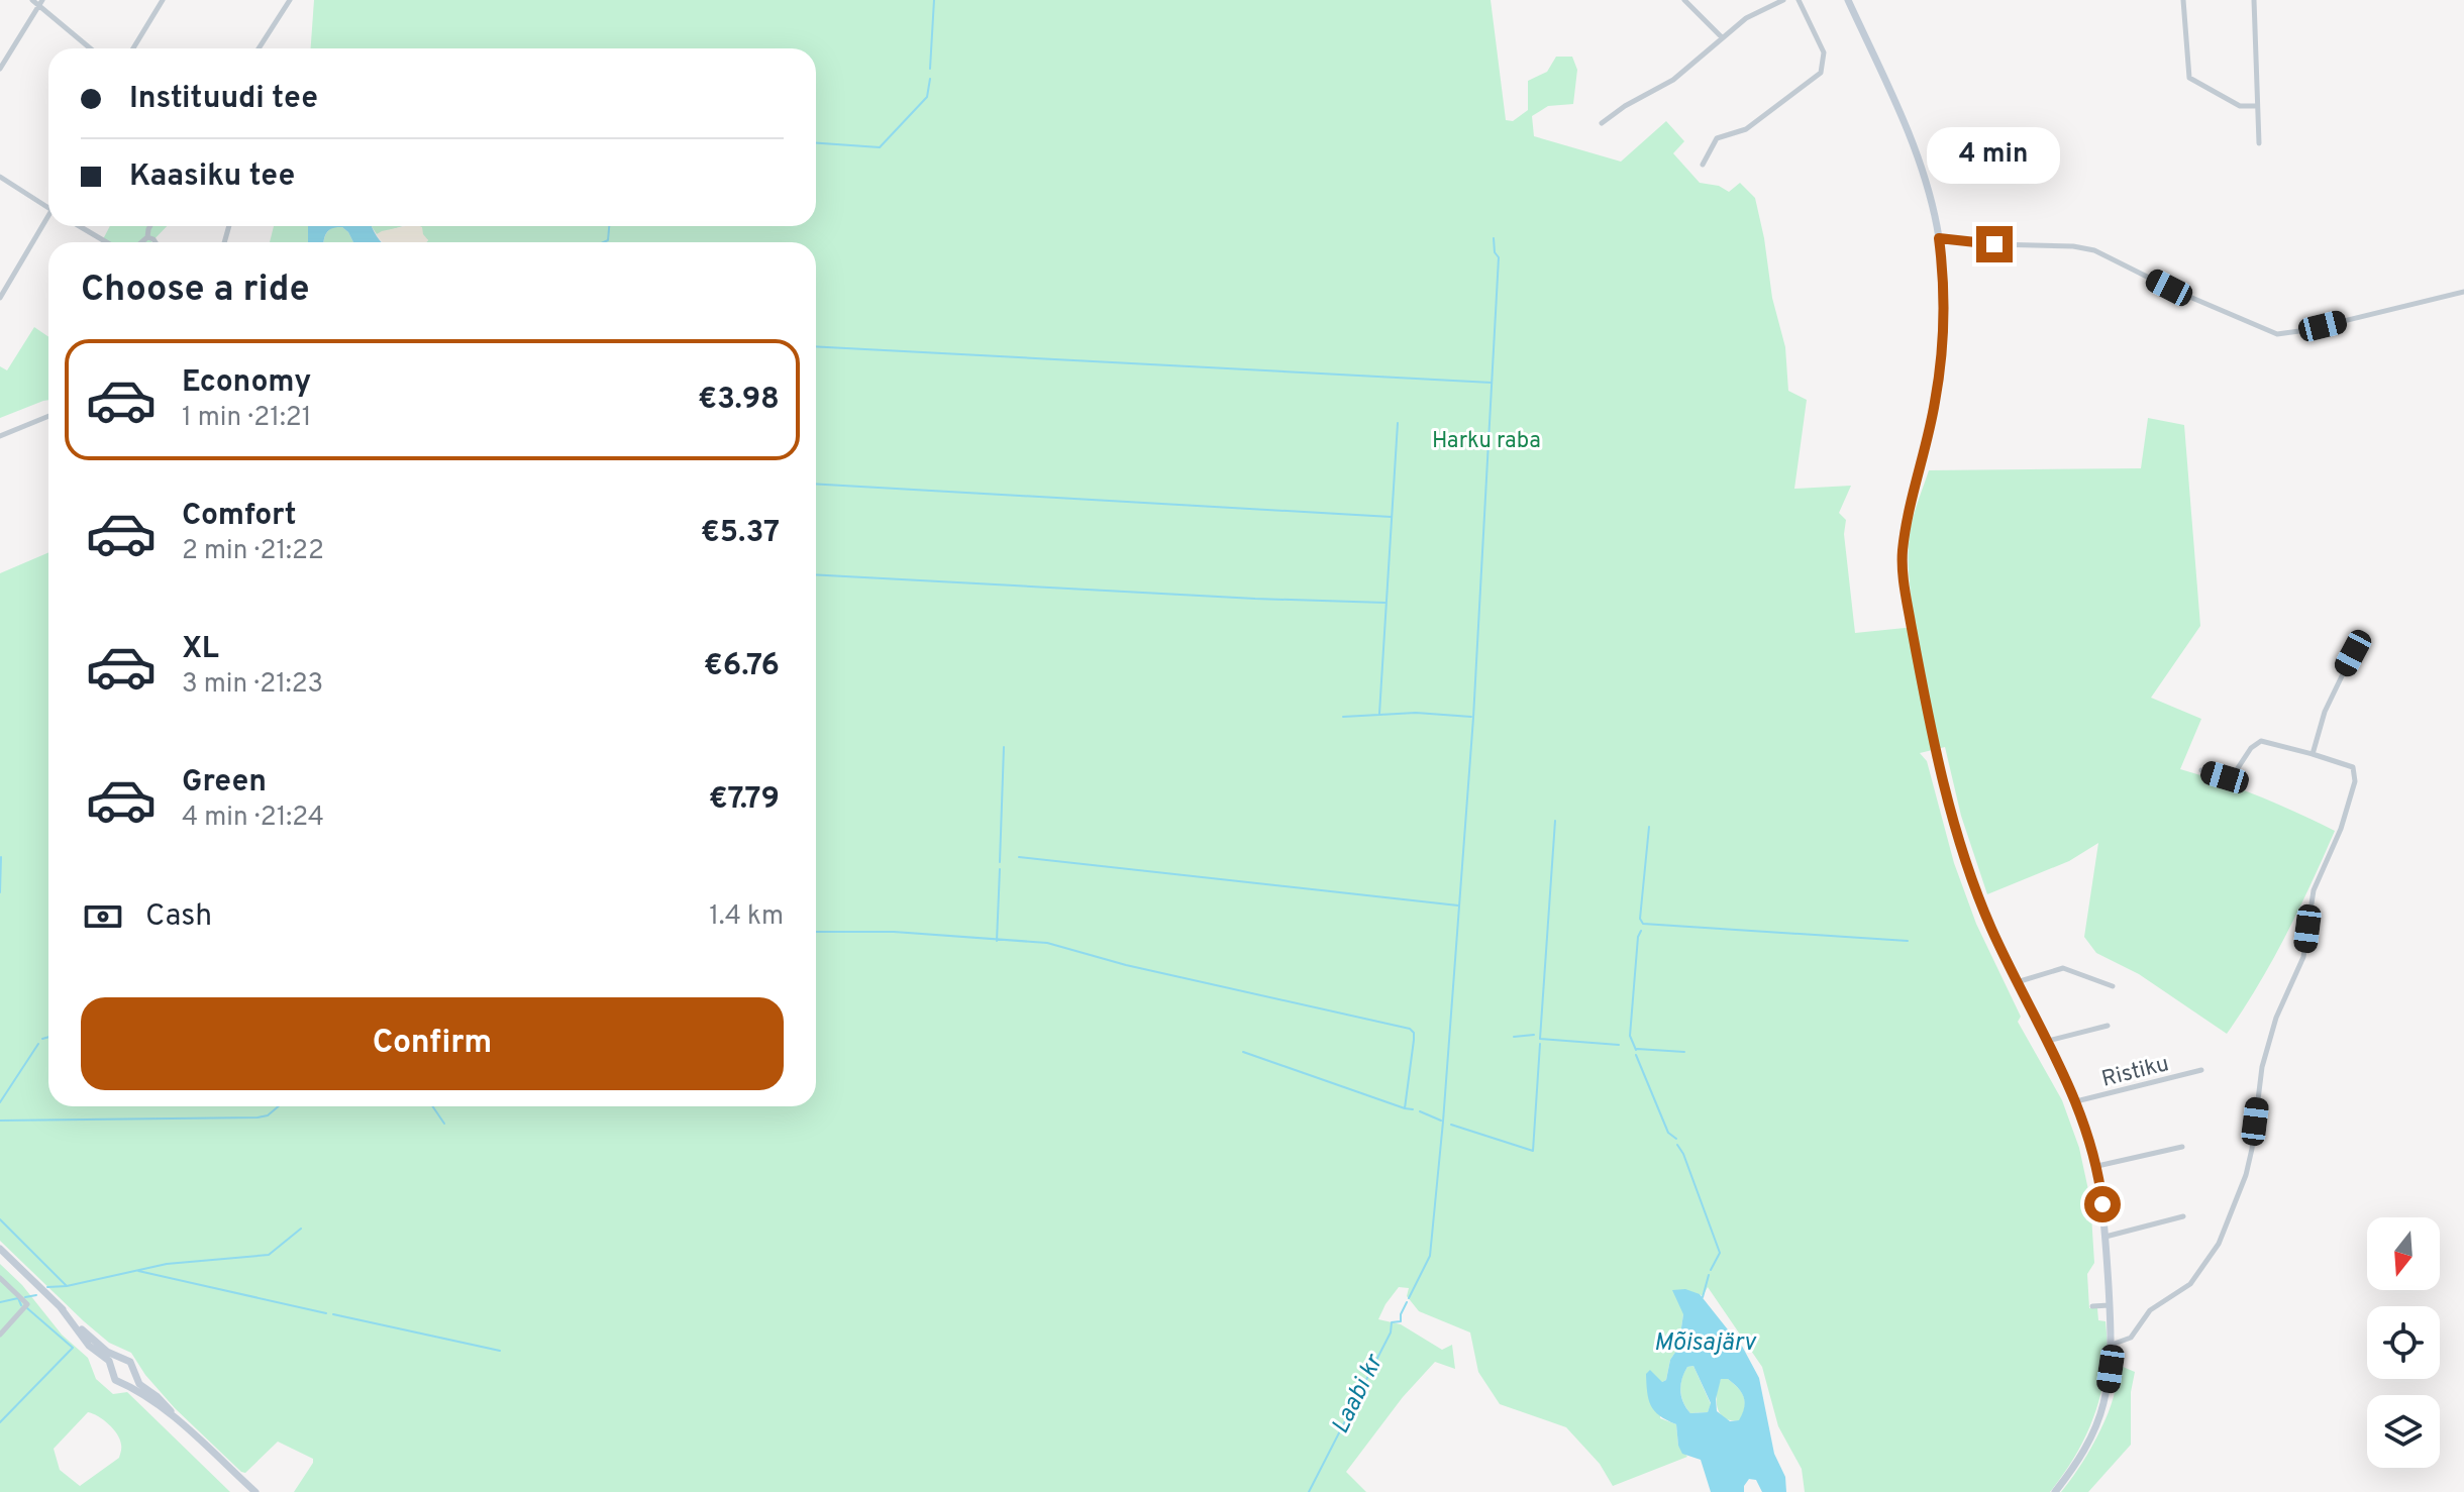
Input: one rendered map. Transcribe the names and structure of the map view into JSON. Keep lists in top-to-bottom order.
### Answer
{
  "streets": {
    "street": ["Ristiku"]
  },
  "water": ["Mõisajärv", "Laabi kr"],
  "parks": ["Harku raba"],
  "north": "bottom",
  "page": {
    "banner": ["Instituudi tee", "Kaasiku tee"],
    "bubble": "4 min",
    "heading": "Choose a ride",
    "list": [
      {
        "name": "Economy",
        "note": "1 min · 21:21",
        "value": "€3.98"
      },
      {
        "name": "Comfort",
        "note": "2 min · 21:22",
        "value": "€5.37"
      },
      {
        "name": "XL",
        "note": "3 min · 21:23",
        "value": "€6.76"
      },
      {
        "name": "Green",
        "note": "4 min · 21:24",
        "value": "€7.79"
      }
    ],
    "pay": ["Cash", "1.4 km"],
    "buttons": "Confirm"
  }
}
